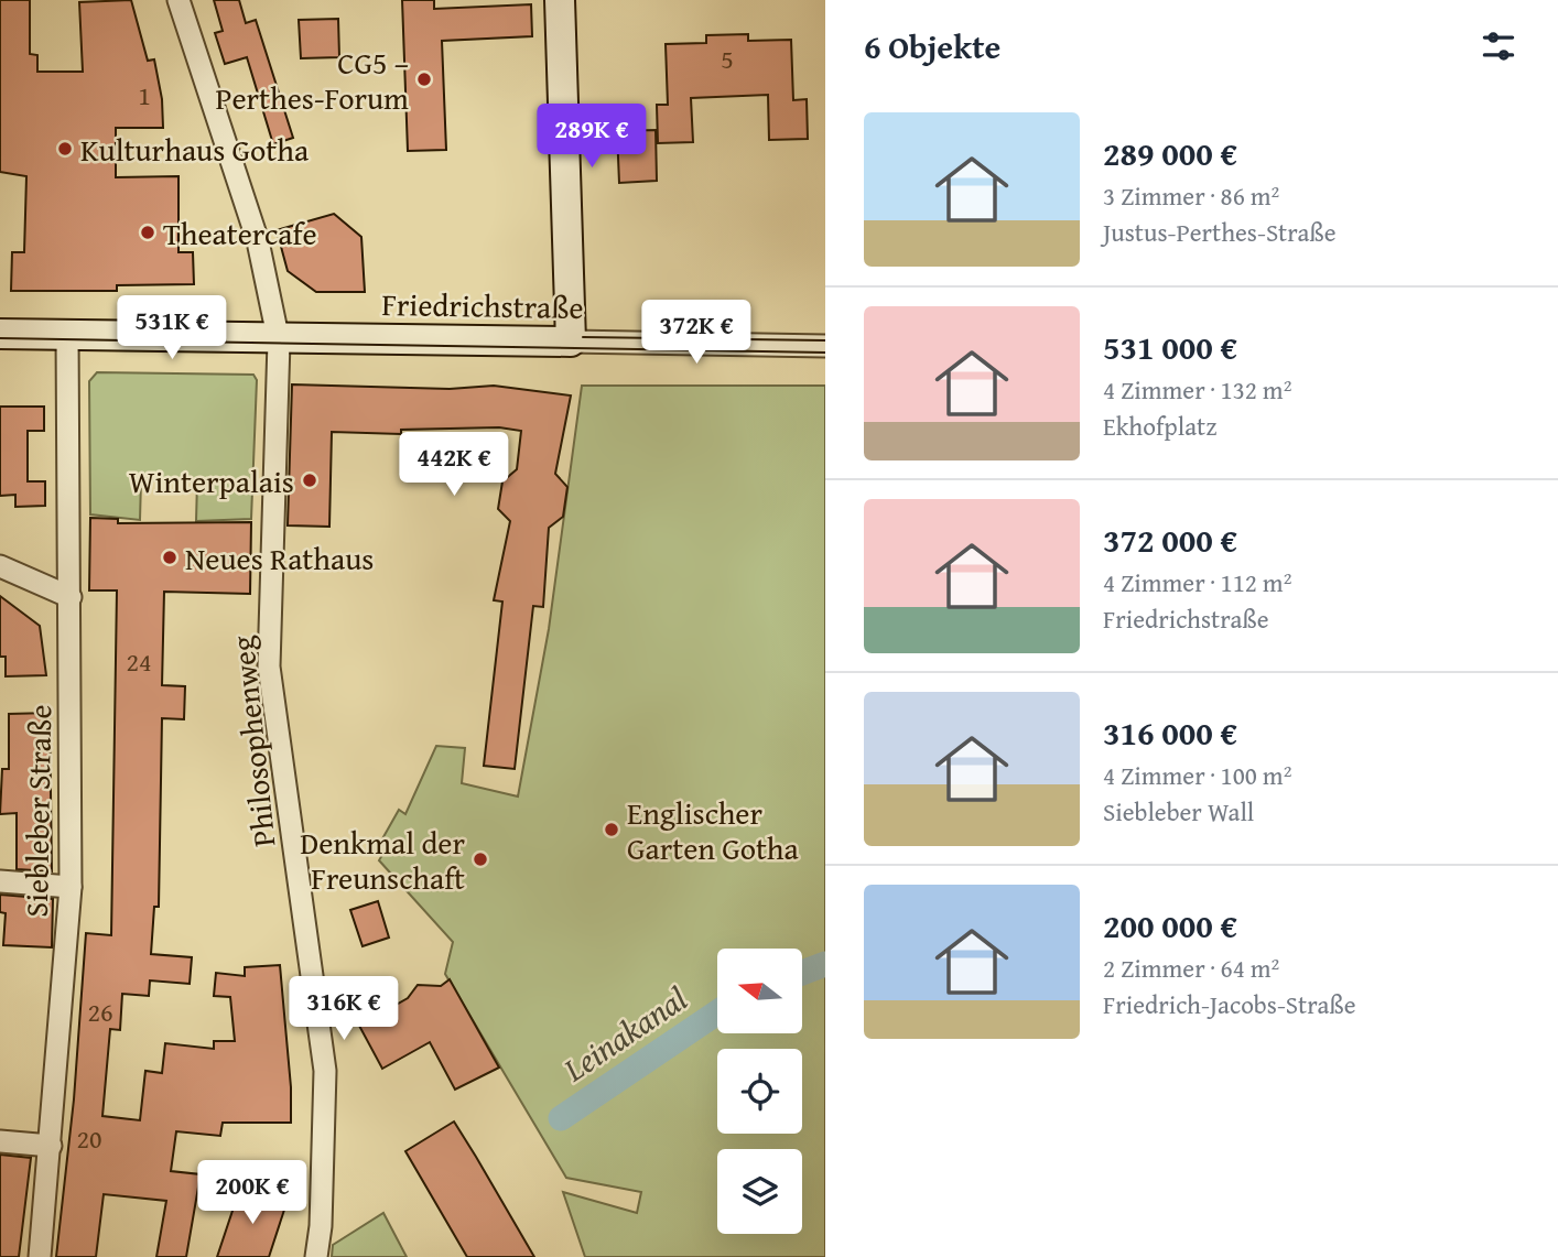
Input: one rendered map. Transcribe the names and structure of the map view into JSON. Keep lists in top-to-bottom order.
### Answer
{
  "streets": {
    "main road": ["Friedrichstraße"],
    "street": ["Philosophenweg", "Siebleber Straße"]
  },
  "crossings": [
    ["Friedrichstraße", "Philosophenweg"],
    ["Friedrichstraße", "Siebleber Straße"]
  ],
  "water": ["Leinakanal"],
  "places": [
    "CG5 – Perthes-Forum",
    "Kulturhaus Gotha",
    "Theatercafe",
    "Winterpalais",
    "Neues Rathaus",
    "Englischer Garten Gotha",
    "Denkmal der Freunschaft"
  ],
  "house_numbers": [
    "5",
    "1",
    "24",
    "26",
    "20"
  ],
  "north": "left",
  "page": {
    "heading": "6 Objekte",
    "list": [
      {
        "name": "289 000 €",
        "note": "3 Zimmer · 86 m² · Justus-Perthes-Straße"
      },
      {
        "name": "531 000 €",
        "note": "4 Zimmer · 132 m² · Ekhofplatz"
      },
      {
        "name": "372 000 €",
        "note": "4 Zimmer · 112 m² · Friedrichstraße"
      },
      {
        "name": "316 000 €",
        "note": "4 Zimmer · 100 m² · Siebleber Wall"
      },
      {
        "name": "200 000 €",
        "note": "2 Zimmer · 64 m² · Friedrich-Jacobs-Straße"
      }
    ],
    "price": [
      "289K €",
      "531K €",
      "372K €",
      "442K €",
      "316K €",
      "200K €"
    ]
  }
}
